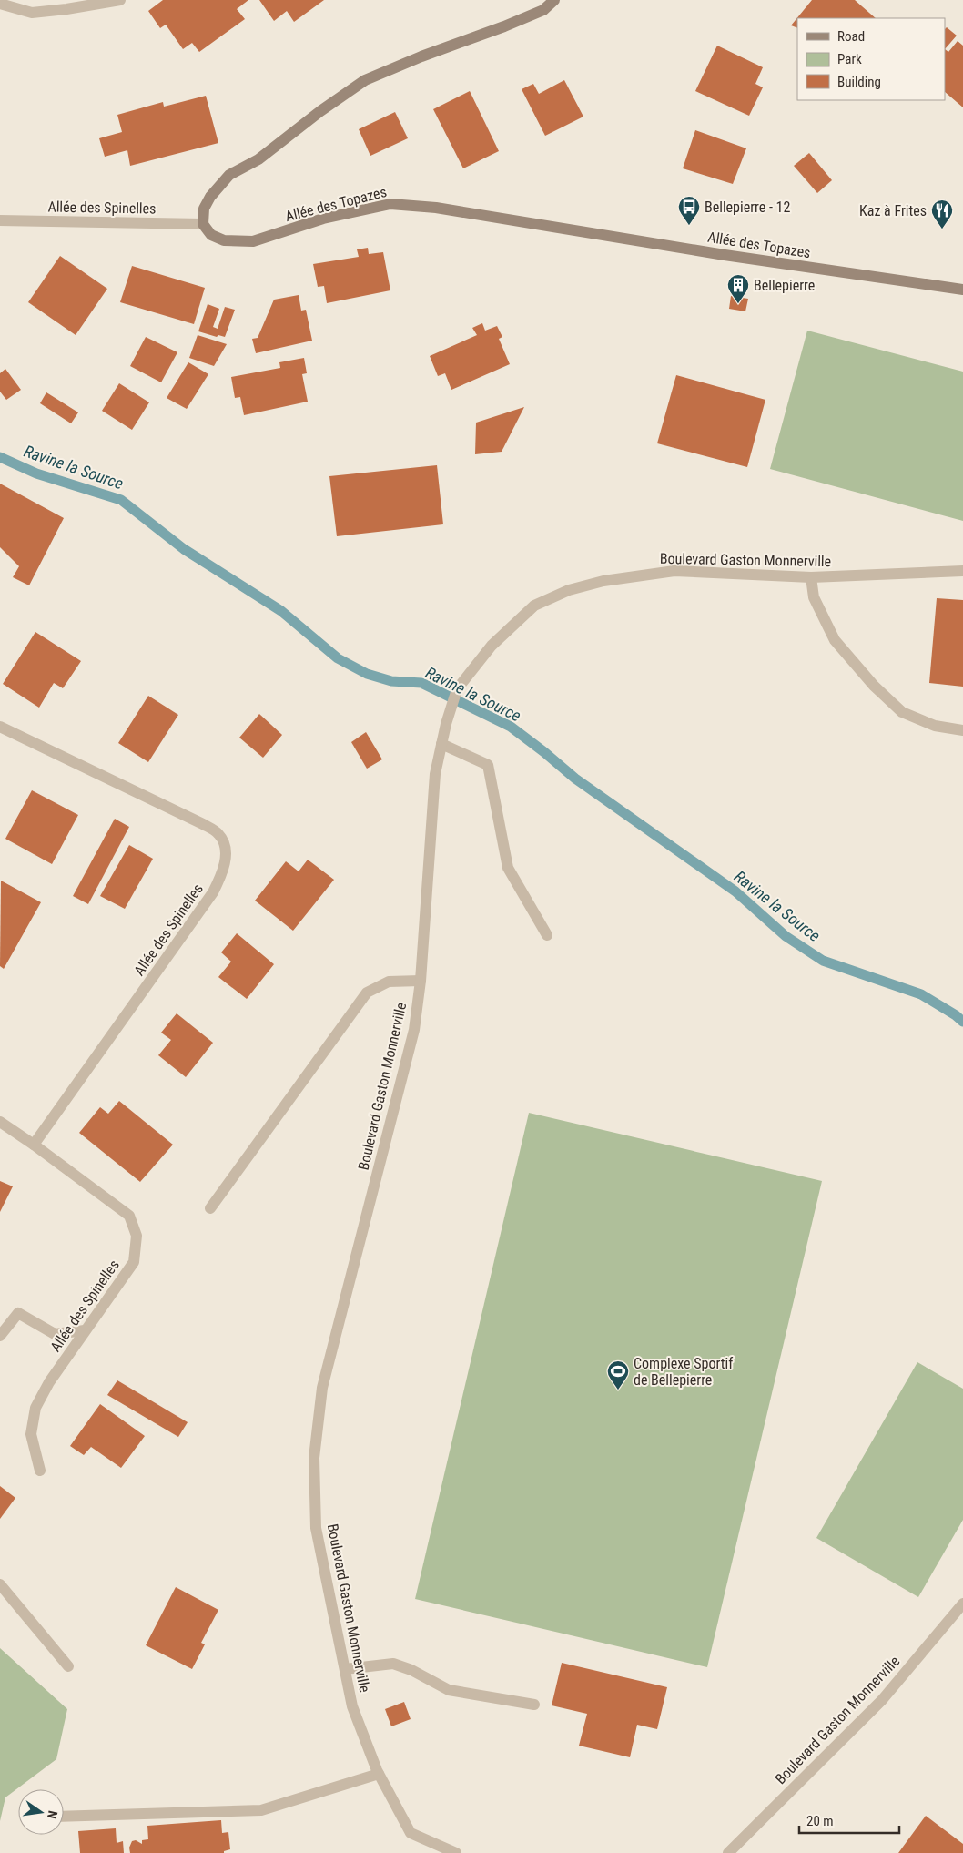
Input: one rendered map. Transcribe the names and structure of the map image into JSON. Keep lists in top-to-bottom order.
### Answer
{
  "streets": {
    "main road": ["Allée des Topazes"],
    "street": ["Allée des Spinelles", "Boulevard Gaston Monnerville"]
  },
  "crossings": [
    ["Allée des Topazes", "Allée des Spinelles"]
  ],
  "water": ["Ravine la Source"],
  "places": {
    "bus stop": ["Bellepierre - 12"],
    "restaurant": ["Kaz à Frites"],
    "building": ["Bellepierre"],
    "sports": ["Complexe Sportif de Bellepierre"]
  },
  "legend": ["Road", "Park", "Building"],
  "scale_bar": "20 m",
  "north": "right"
}
